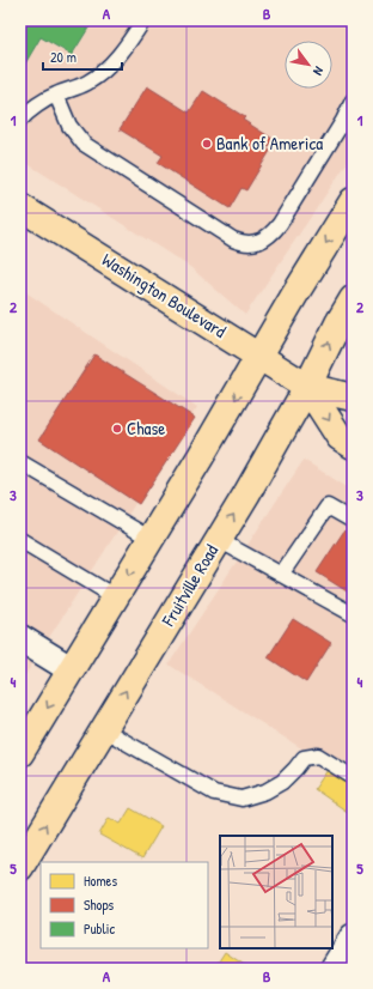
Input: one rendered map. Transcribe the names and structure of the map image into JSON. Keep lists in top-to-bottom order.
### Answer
{
  "streets": {
    "main road": ["Washington Boulevard", "Fruitville Road"]
  },
  "crossings": [
    ["Washington Boulevard", "Fruitville Road"]
  ],
  "places": ["Bank of America", "Chase"],
  "legend": ["Homes", "Shops", "Public"],
  "scale_bar": "20 m",
  "north": "bottom right",
  "grid": {
    "columns": ["A", "B"],
    "rows": [
      "1",
      "2",
      "3",
      "4",
      "5"
    ]
  }
}
